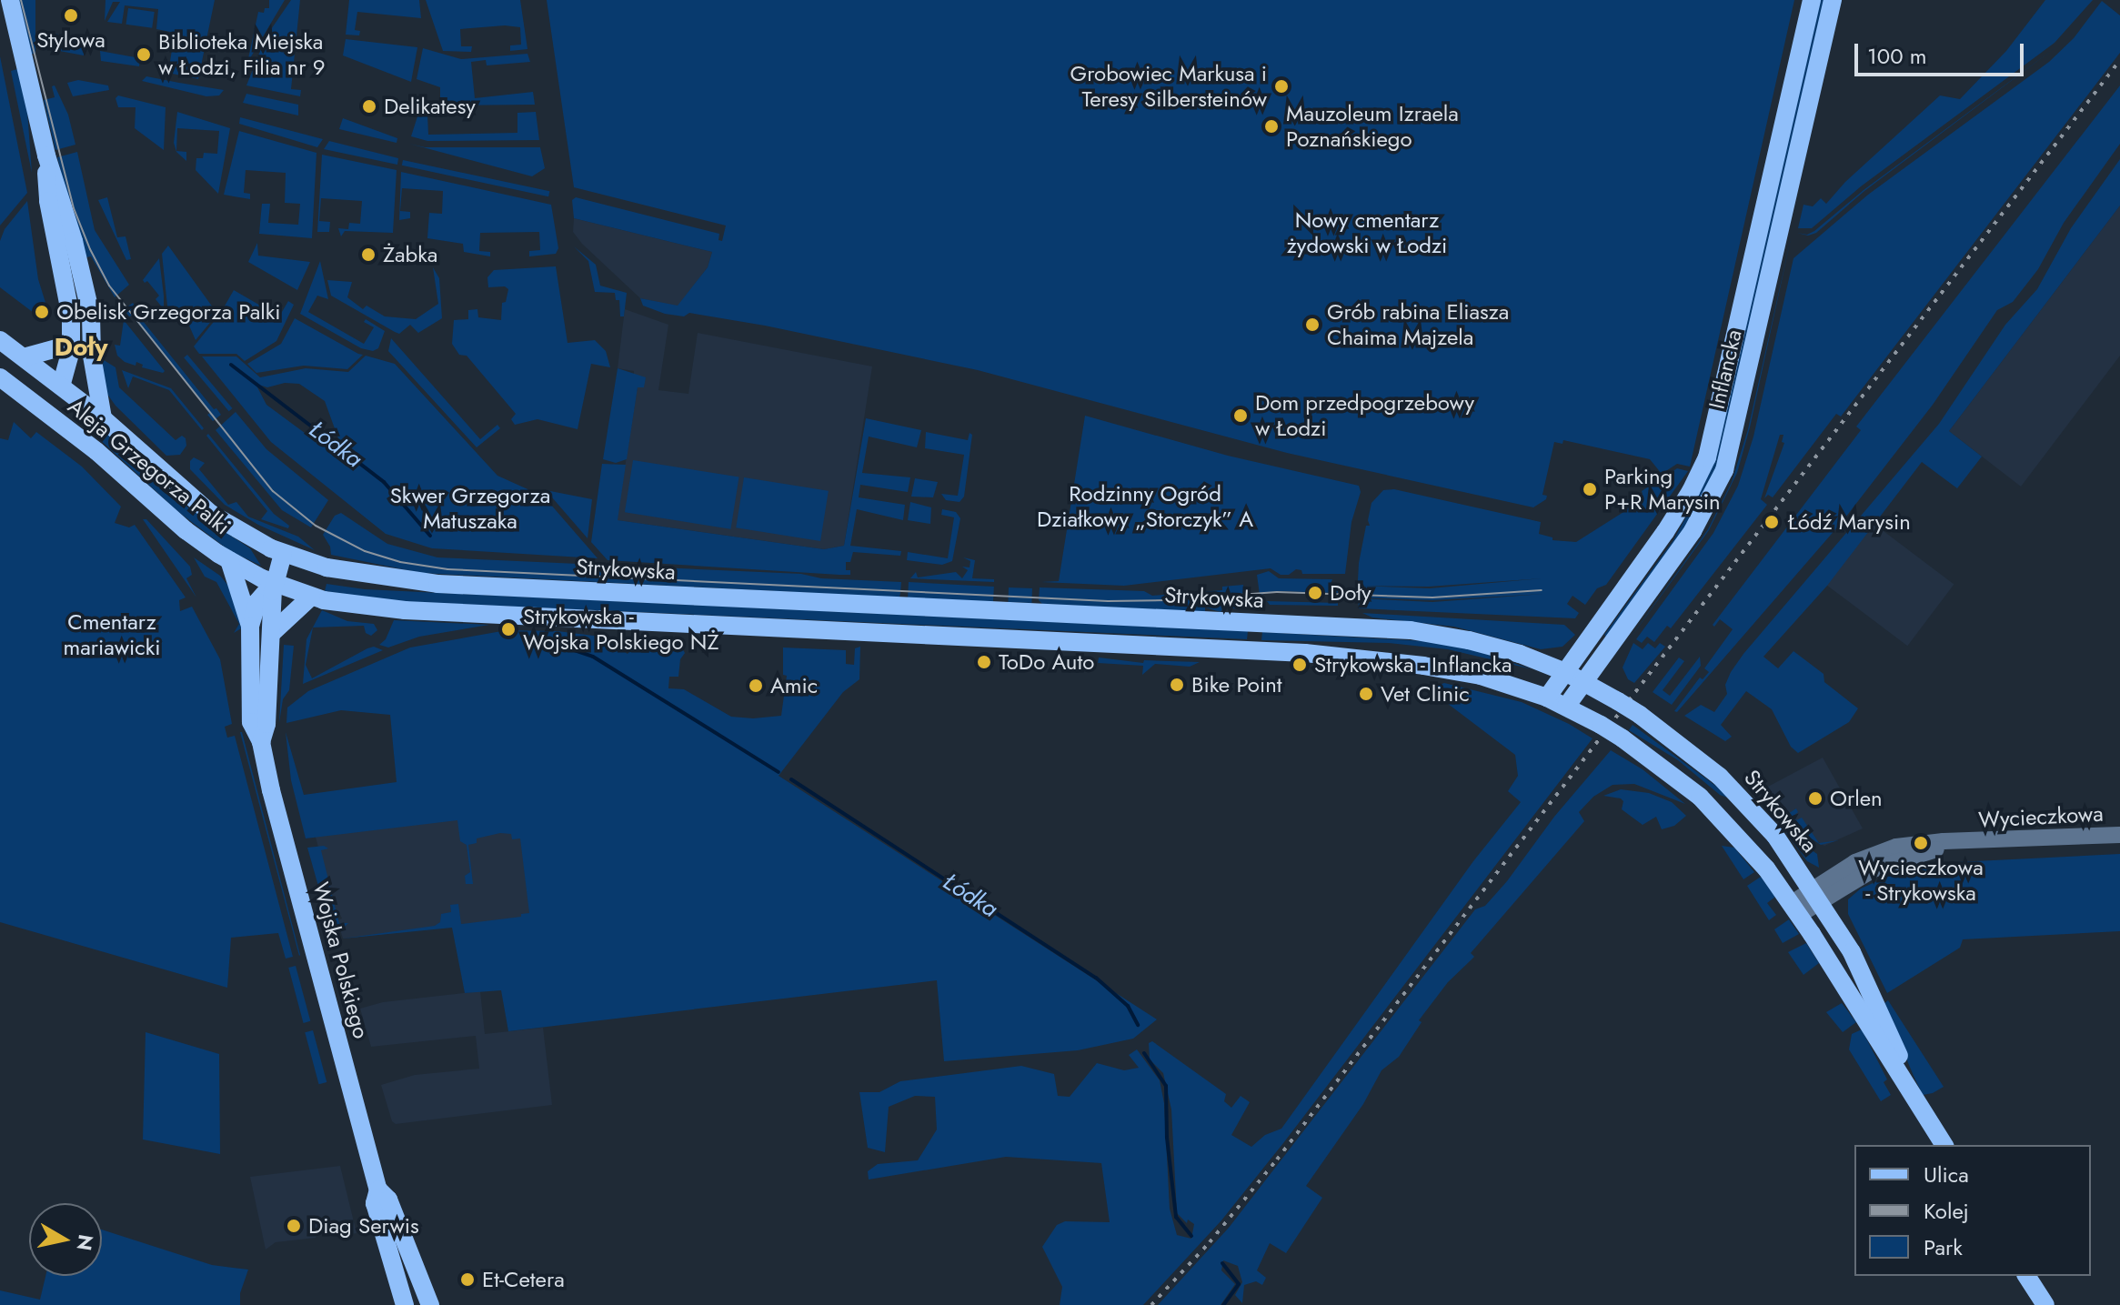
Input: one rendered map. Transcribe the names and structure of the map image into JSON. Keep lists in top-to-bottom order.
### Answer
{
  "streets": {
    "main road": [
      "Inflancka",
      "Aleja Grzegorza Palki",
      "Strykowska",
      "Wojska Polskiego"
    ],
    "street": ["Wycieczkowa"]
  },
  "crossings": [
    ["Inflancka", "Strykowska"],
    ["Aleja Grzegorza Palki", "Strykowska"],
    ["Aleja Grzegorza Palki", "Wojska Polskiego"],
    ["Strykowska", "Wycieczkowa"],
    ["Strykowska", "Wojska Polskiego"]
  ],
  "districts": ["Doły"],
  "water": ["Łódka"],
  "parks": [
    "Nowy cmentarz żydowski w Łodzi",
    "Rodzinny Ogród Działkowy „Storczyk” A",
    "Skwer Grzegorza Matuszaka",
    "Cmentarz mariawicki"
  ],
  "places": [
    "Stylowa",
    "Biblioteka Miejska w Łodzi, Filia nr 9",
    "Grobowiec Markusa i Teresy Silbersteinów",
    "Delikatesy",
    "Mauzoleum Izraela Poznańskiego",
    "Żabka",
    "Obelisk Grzegorza Palki",
    "Grób rabina Eliasza Chaima Majzela",
    "Dom przedpogrzebowy w Łodzi",
    "Parking P+R Marysin",
    "Łódź Marysin",
    "Doły",
    "Strykowska - Wojska Polskiego NŻ",
    "ToDo Auto",
    "Strykowska - Inflancka",
    "Bike Point",
    "Amic",
    "Vet Clinic",
    "Orlen",
    "Wycieczkowa - Strykowska",
    "Diag Serwis",
    "Et-Cetera"
  ],
  "legend": ["Ulica", "Kolej", "Park"],
  "scale_bar": "100 m",
  "north": "right"
}
